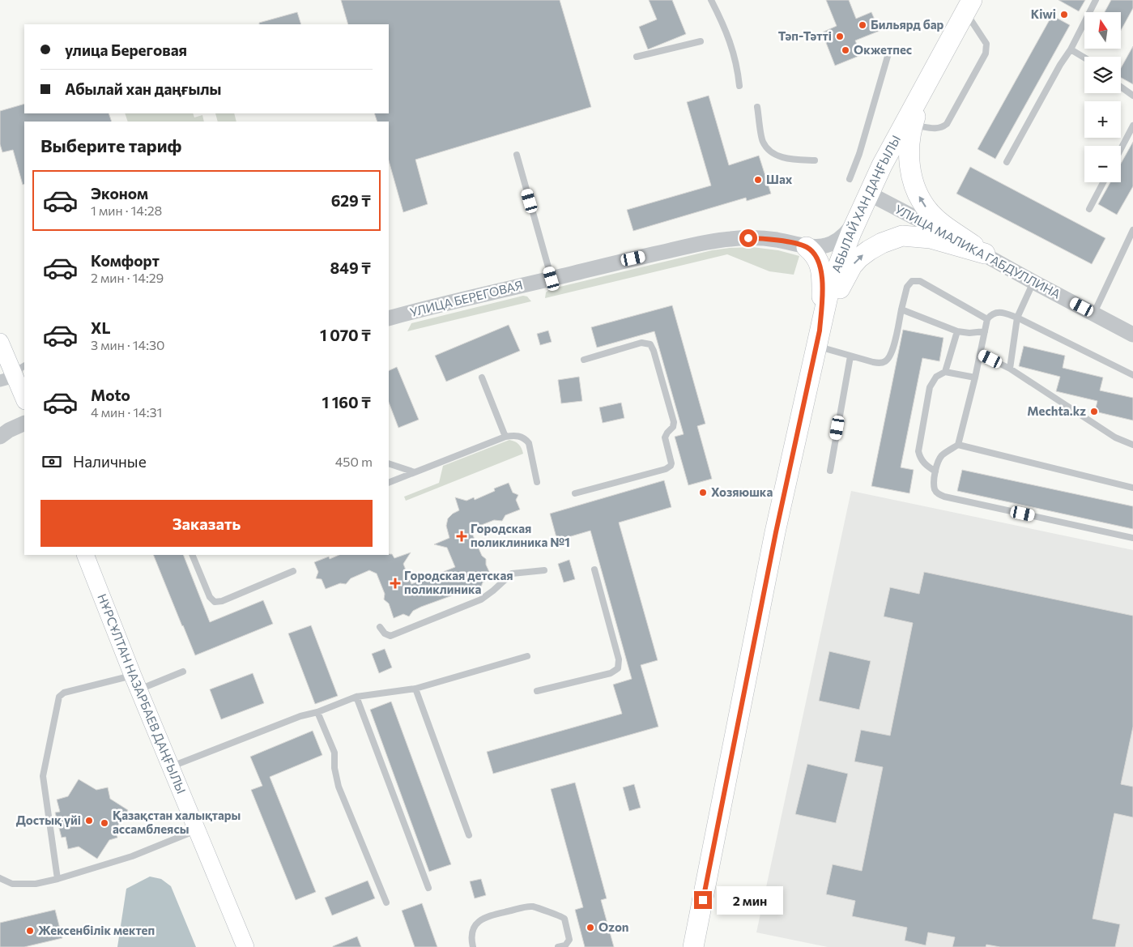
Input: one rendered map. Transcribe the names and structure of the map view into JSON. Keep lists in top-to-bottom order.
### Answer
{
  "streets": {
    "highway": ["АБЫЛАЙ ХАН ДАҢҒЫЛЫ"],
    "main road": ["НҰРСҰЛТАН НАЗАРБАЕВ ДАҢҒЫЛЫ"],
    "street": ["УЛИЦА МАЛИКА ГАБДУЛЛИНА", "УЛИЦА БЕРЕГОВАЯ"]
  },
  "crossings": [
    ["АБЫЛАЙ ХАН ДАҢҒЫЛЫ", "УЛИЦА МАЛИКА ГАБДУЛЛИНА"],
    ["АБЫЛАЙ ХАН ДАҢҒЫЛЫ", "УЛИЦА БЕРЕГОВАЯ"]
  ],
  "places": {
    "other": [
      "Kiwi",
      "Бильярд бар",
      "Тәп-Тәтті",
      "Окжетпес",
      "Шах",
      "Mechta.kz",
      "Хозяюшка",
      "Достық үйі",
      "Қазақстан халықтары ассамблеясы",
      "Ozon",
      "Жексенбілік мектеп"
    ],
    "health": ["Городская поликлиника №1", "Городская детская поликлиника"]
  },
  "north": "top",
  "page": {
    "map_buttons": ["+", "−"],
    "banner": ["улица Береговая", "Абылай хан даңғылы"],
    "heading": "Выберите тариф",
    "list": [
      {
        "name": "Эконом",
        "note": "1 мин · 14:28",
        "value": "629 ₸"
      },
      {
        "name": "Комфорт",
        "note": "2 мин · 14:29",
        "value": "849 ₸"
      },
      {
        "name": "XL",
        "note": "3 мин · 14:30",
        "value": "1 070 ₸"
      },
      {
        "name": "Moto",
        "note": "4 мин · 14:31",
        "value": "1 160 ₸"
      }
    ],
    "pay": ["Наличные", "450 m"],
    "buttons": "Заказать",
    "bubble": "2 мин"
  }
}
